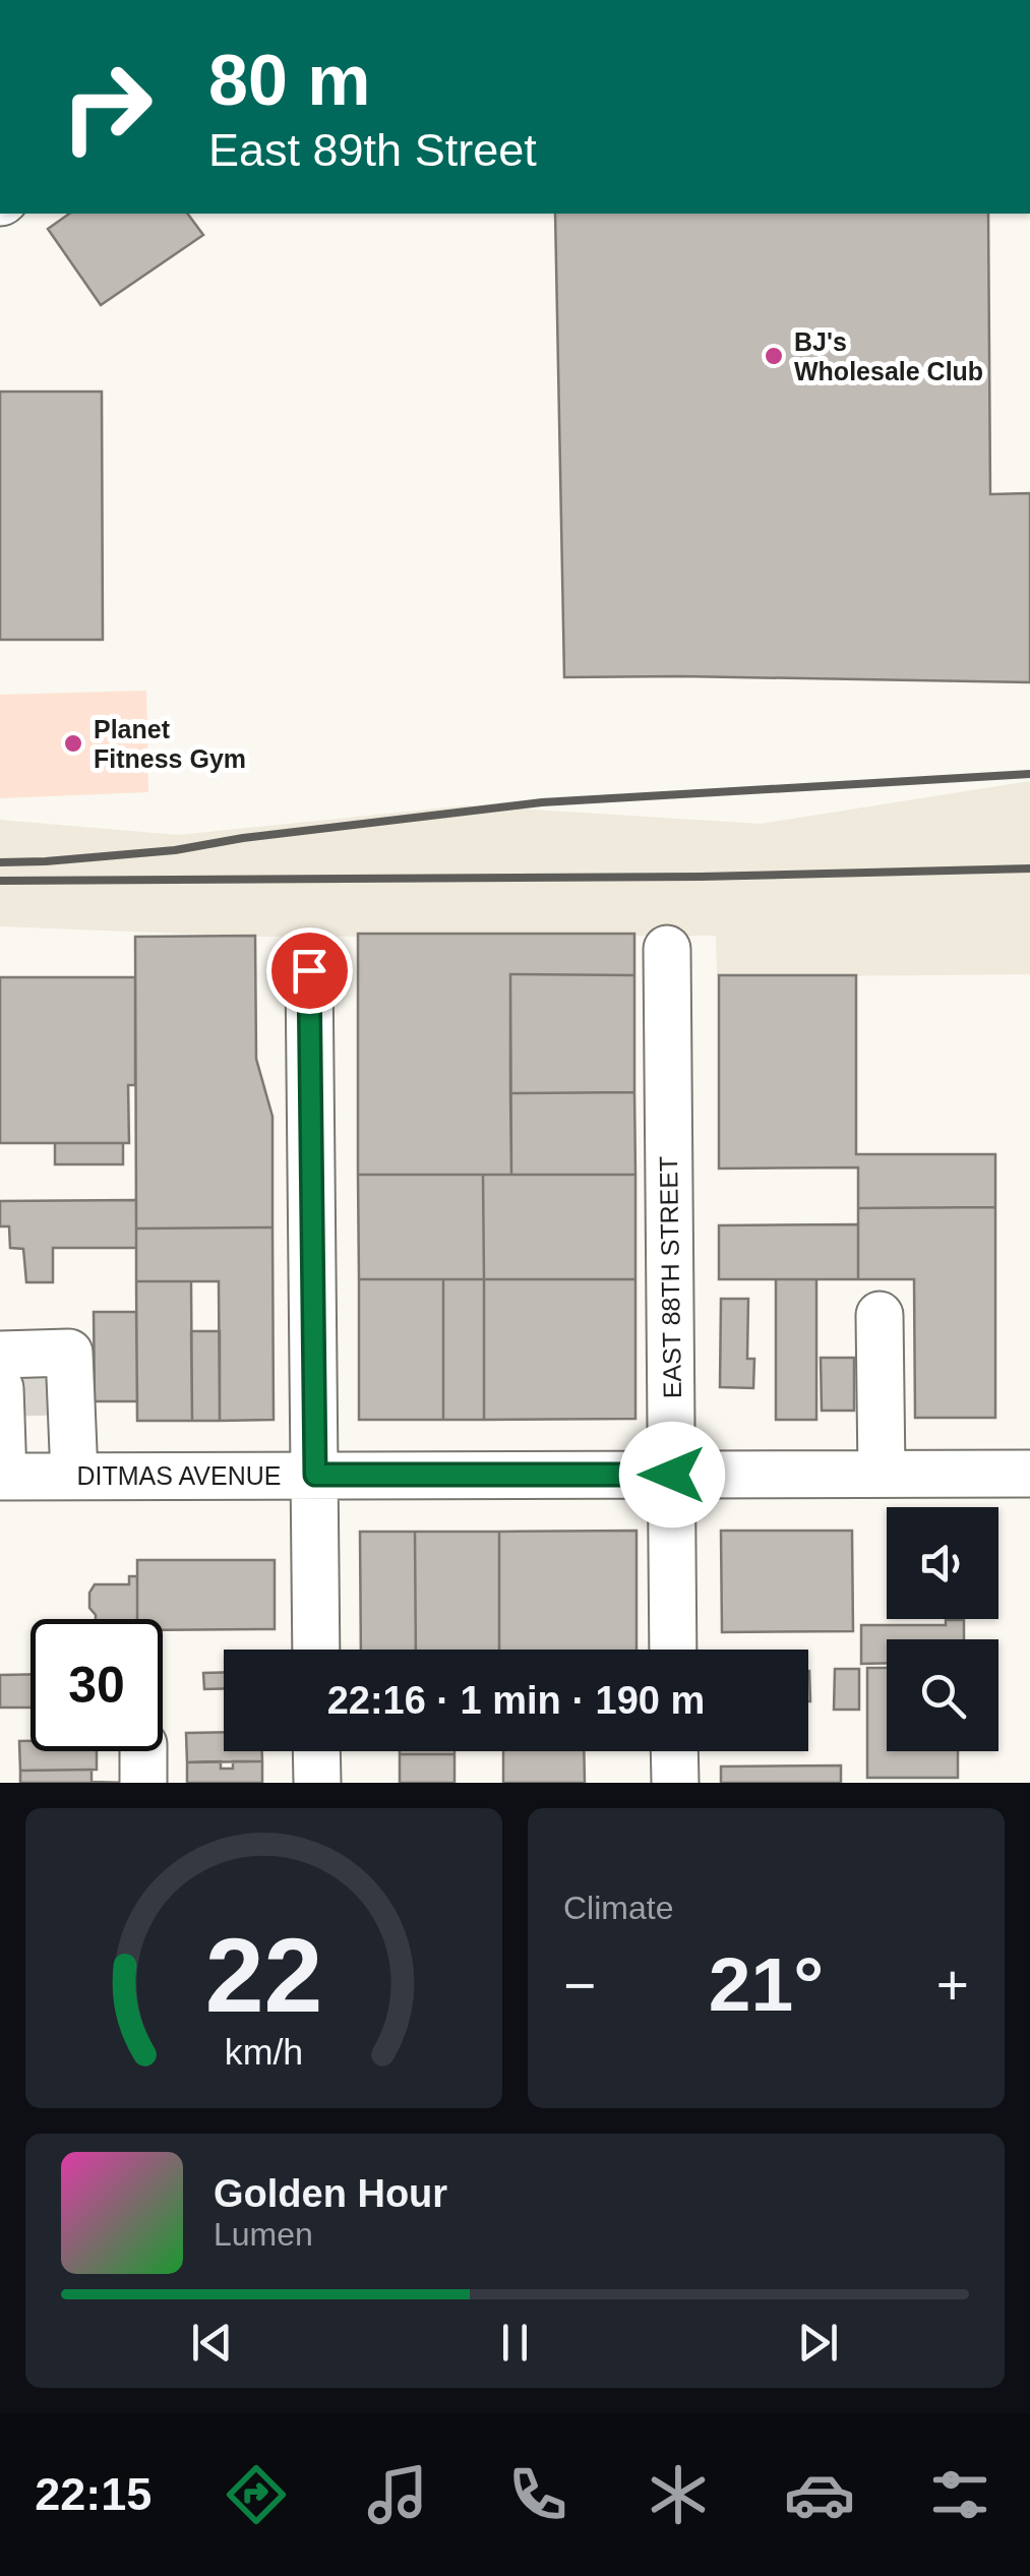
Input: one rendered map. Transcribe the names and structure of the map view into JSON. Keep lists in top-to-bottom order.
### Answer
{
  "streets": {
    "street": ["EAST 88TH STREET", "DITMAS AVENUE"]
  },
  "crossings": [
    ["EAST 88TH STREET", "DITMAS AVENUE"]
  ],
  "places": ["BJ's Wholesale Club", "Planet Fitness Gym"],
  "page": {
    "turn": ["80 m", "East 89th Street"],
    "limit": "30",
    "trip": "22:16 · 1 min · 190 m",
    "tile": "Climate",
    "heat": ["−", "21°", "+"],
    "song": ["Golden Hour", "Lumen"],
    "tabs": "22:15",
    "gauge": ["22", "km/h"]
  }
}
